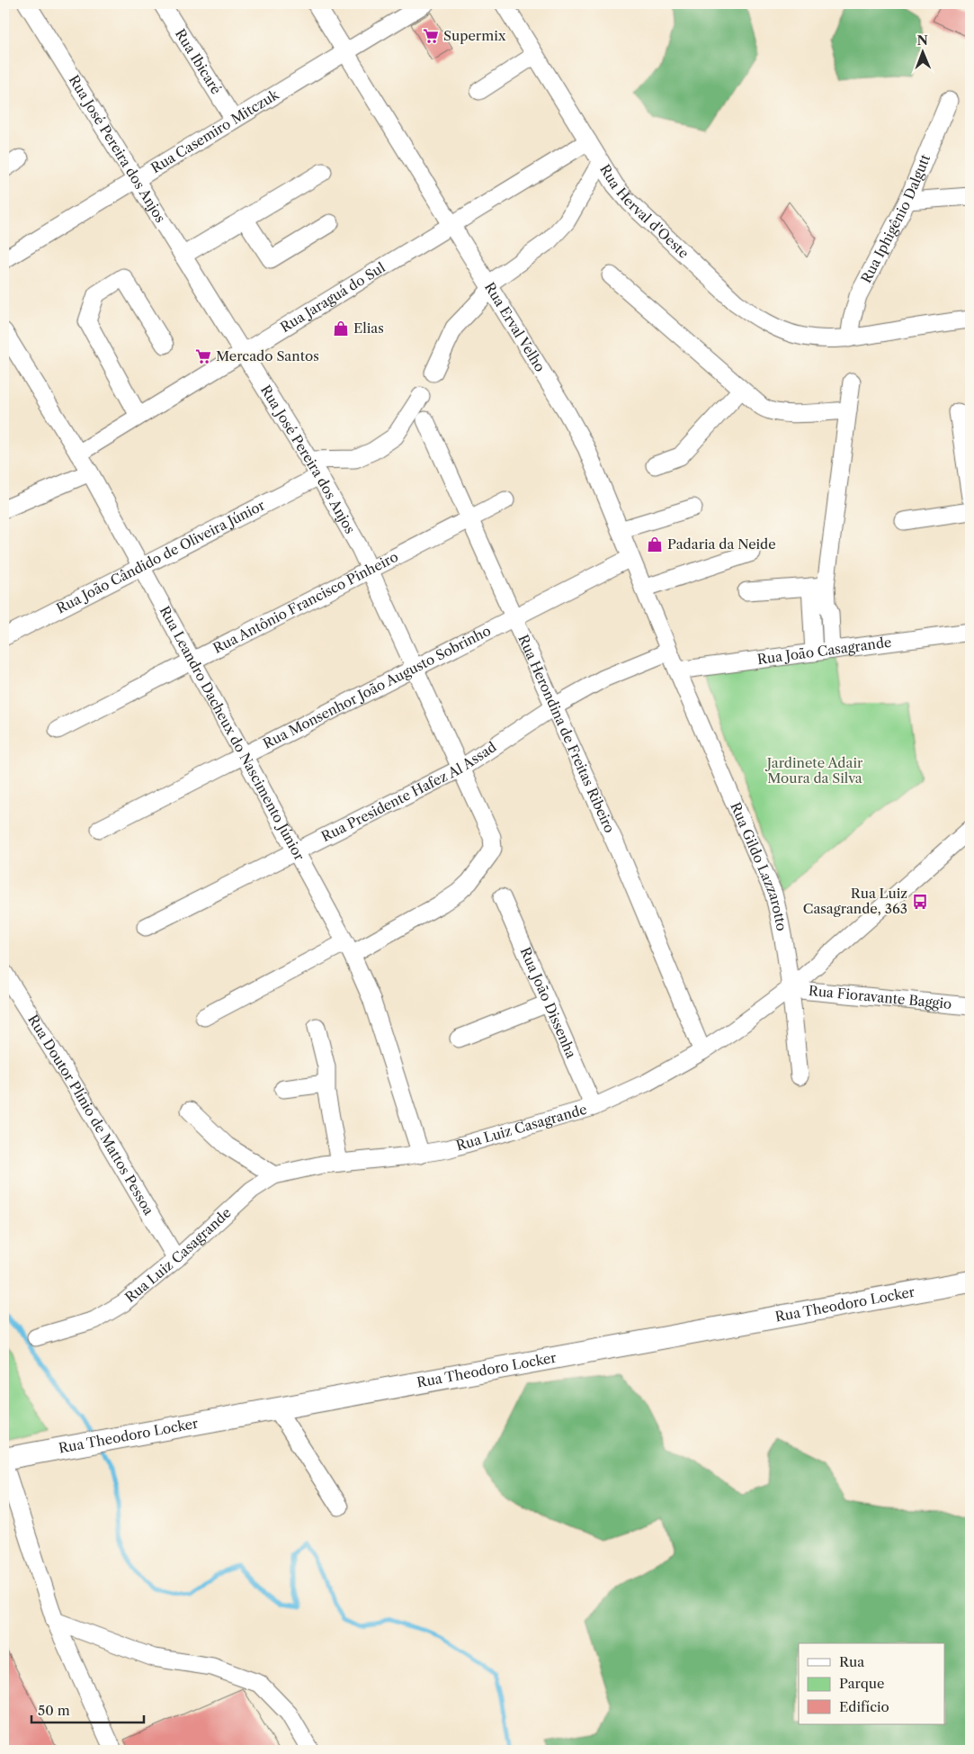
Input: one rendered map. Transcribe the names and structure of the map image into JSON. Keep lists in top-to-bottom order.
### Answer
{
  "streets": {
    "main road": ["Rua Theodoro Locker"],
    "street": [
      "Rua Ibicaré",
      "Rua Casemiro Mitczuk",
      "Rua José Pereira dos Anjos",
      "Rua Herval d'Oeste",
      "Rua Iphigênio Dalgutt",
      "Rua Jaraguá do Sul",
      "Rua Erval Velho",
      "Rua João Cândido de Oliveira Júnior",
      "Rua Antônio Francisco Pinheiro",
      "Rua João Casagrande",
      "Rua Monsenhor João Augusto Sobrinho",
      "Rua Leandro Dacheux do Nascimento Júnior",
      "Rua Herondina de Freitas Ribeiro",
      "Rua Presidente Hafez Al Assad",
      "Rua Gildo Lazzarotto",
      "Rua Fioravante Baggio",
      "Rua João Dissenha",
      "Rua Doutor Plínio de Mattos Pessoa",
      "Rua Luiz Casagrande"
    ]
  },
  "crossings": [
    ["Rua Ibicaré", "Rua Casemiro Mitczuk"],
    ["Rua Casemiro Mitczuk", "Rua José Pereira dos Anjos"],
    ["Rua Casemiro Mitczuk", "Rua Erval Velho"],
    ["Rua José Pereira dos Anjos", "Rua Jaraguá do Sul"],
    ["Rua José Pereira dos Anjos", "Rua João Cândido de Oliveira Júnior"],
    ["Rua José Pereira dos Anjos", "Rua Antônio Francisco Pinheiro"],
    ["Rua José Pereira dos Anjos", "Rua Monsenhor João Augusto Sobrinho"],
    ["Rua José Pereira dos Anjos", "Rua Leandro Dacheux do Nascimento Júnior"],
    ["Rua José Pereira dos Anjos", "Rua Presidente Hafez Al Assad"],
    ["Rua Herval d'Oeste", "Rua Iphigênio Dalgutt"],
    ["Rua Herval d'Oeste", "Rua Jaraguá do Sul"],
    ["Rua Jaraguá do Sul", "Rua Erval Velho"],
    ["Rua Jaraguá do Sul", "Rua Leandro Dacheux do Nascimento Júnior"],
    ["Rua Erval Velho", "Rua João Casagrande"],
    ["Rua Erval Velho", "Rua Monsenhor João Augusto Sobrinho"],
    ["Rua Erval Velho", "Rua Presidente Hafez Al Assad"],
    ["Rua Erval Velho", "Rua Gildo Lazzarotto"],
    ["Rua João Cândido de Oliveira Júnior", "Rua Leandro Dacheux do Nascimento Júnior"],
    ["Rua Antônio Francisco Pinheiro", "Rua Leandro Dacheux do Nascimento Júnior"],
    ["Rua Antônio Francisco Pinheiro", "Rua Herondina de Freitas Ribeiro"],
    ["Rua João Casagrande", "Rua Gildo Lazzarotto"],
    ["Rua Monsenhor João Augusto Sobrinho", "Rua Leandro Dacheux do Nascimento Júnior"],
    ["Rua Monsenhor João Augusto Sobrinho", "Rua Herondina de Freitas Ribeiro"],
    ["Rua Leandro Dacheux do Nascimento Júnior", "Rua Presidente Hafez Al Assad"],
    ["Rua Leandro Dacheux do Nascimento Júnior", "Rua Luiz Casagrande"],
    ["Rua Herondina de Freitas Ribeiro", "Rua Presidente Hafez Al Assad"],
    ["Rua Herondina de Freitas Ribeiro", "Rua Luiz Casagrande"],
    ["Rua Gildo Lazzarotto", "Rua Fioravante Baggio"],
    ["Rua Gildo Lazzarotto", "Rua Luiz Casagrande"],
    ["Rua Fioravante Baggio", "Rua Luiz Casagrande"],
    ["Rua João Dissenha", "Rua Luiz Casagrande"],
    ["Rua Doutor Plínio de Mattos Pessoa", "Rua Luiz Casagrande"]
  ],
  "parks": ["Jardinete Adair Moura da Silva"],
  "places": {
    "supermarket": ["Supermix", "Mercado Santos"],
    "shop": ["Elias", "Padaria da Neide"],
    "bus stop": ["Rua Luiz Casagrande, 363"]
  },
  "legend": ["Rua", "Parque", "Edifício"],
  "scale_bar": "50 m",
  "north": "top"
}
